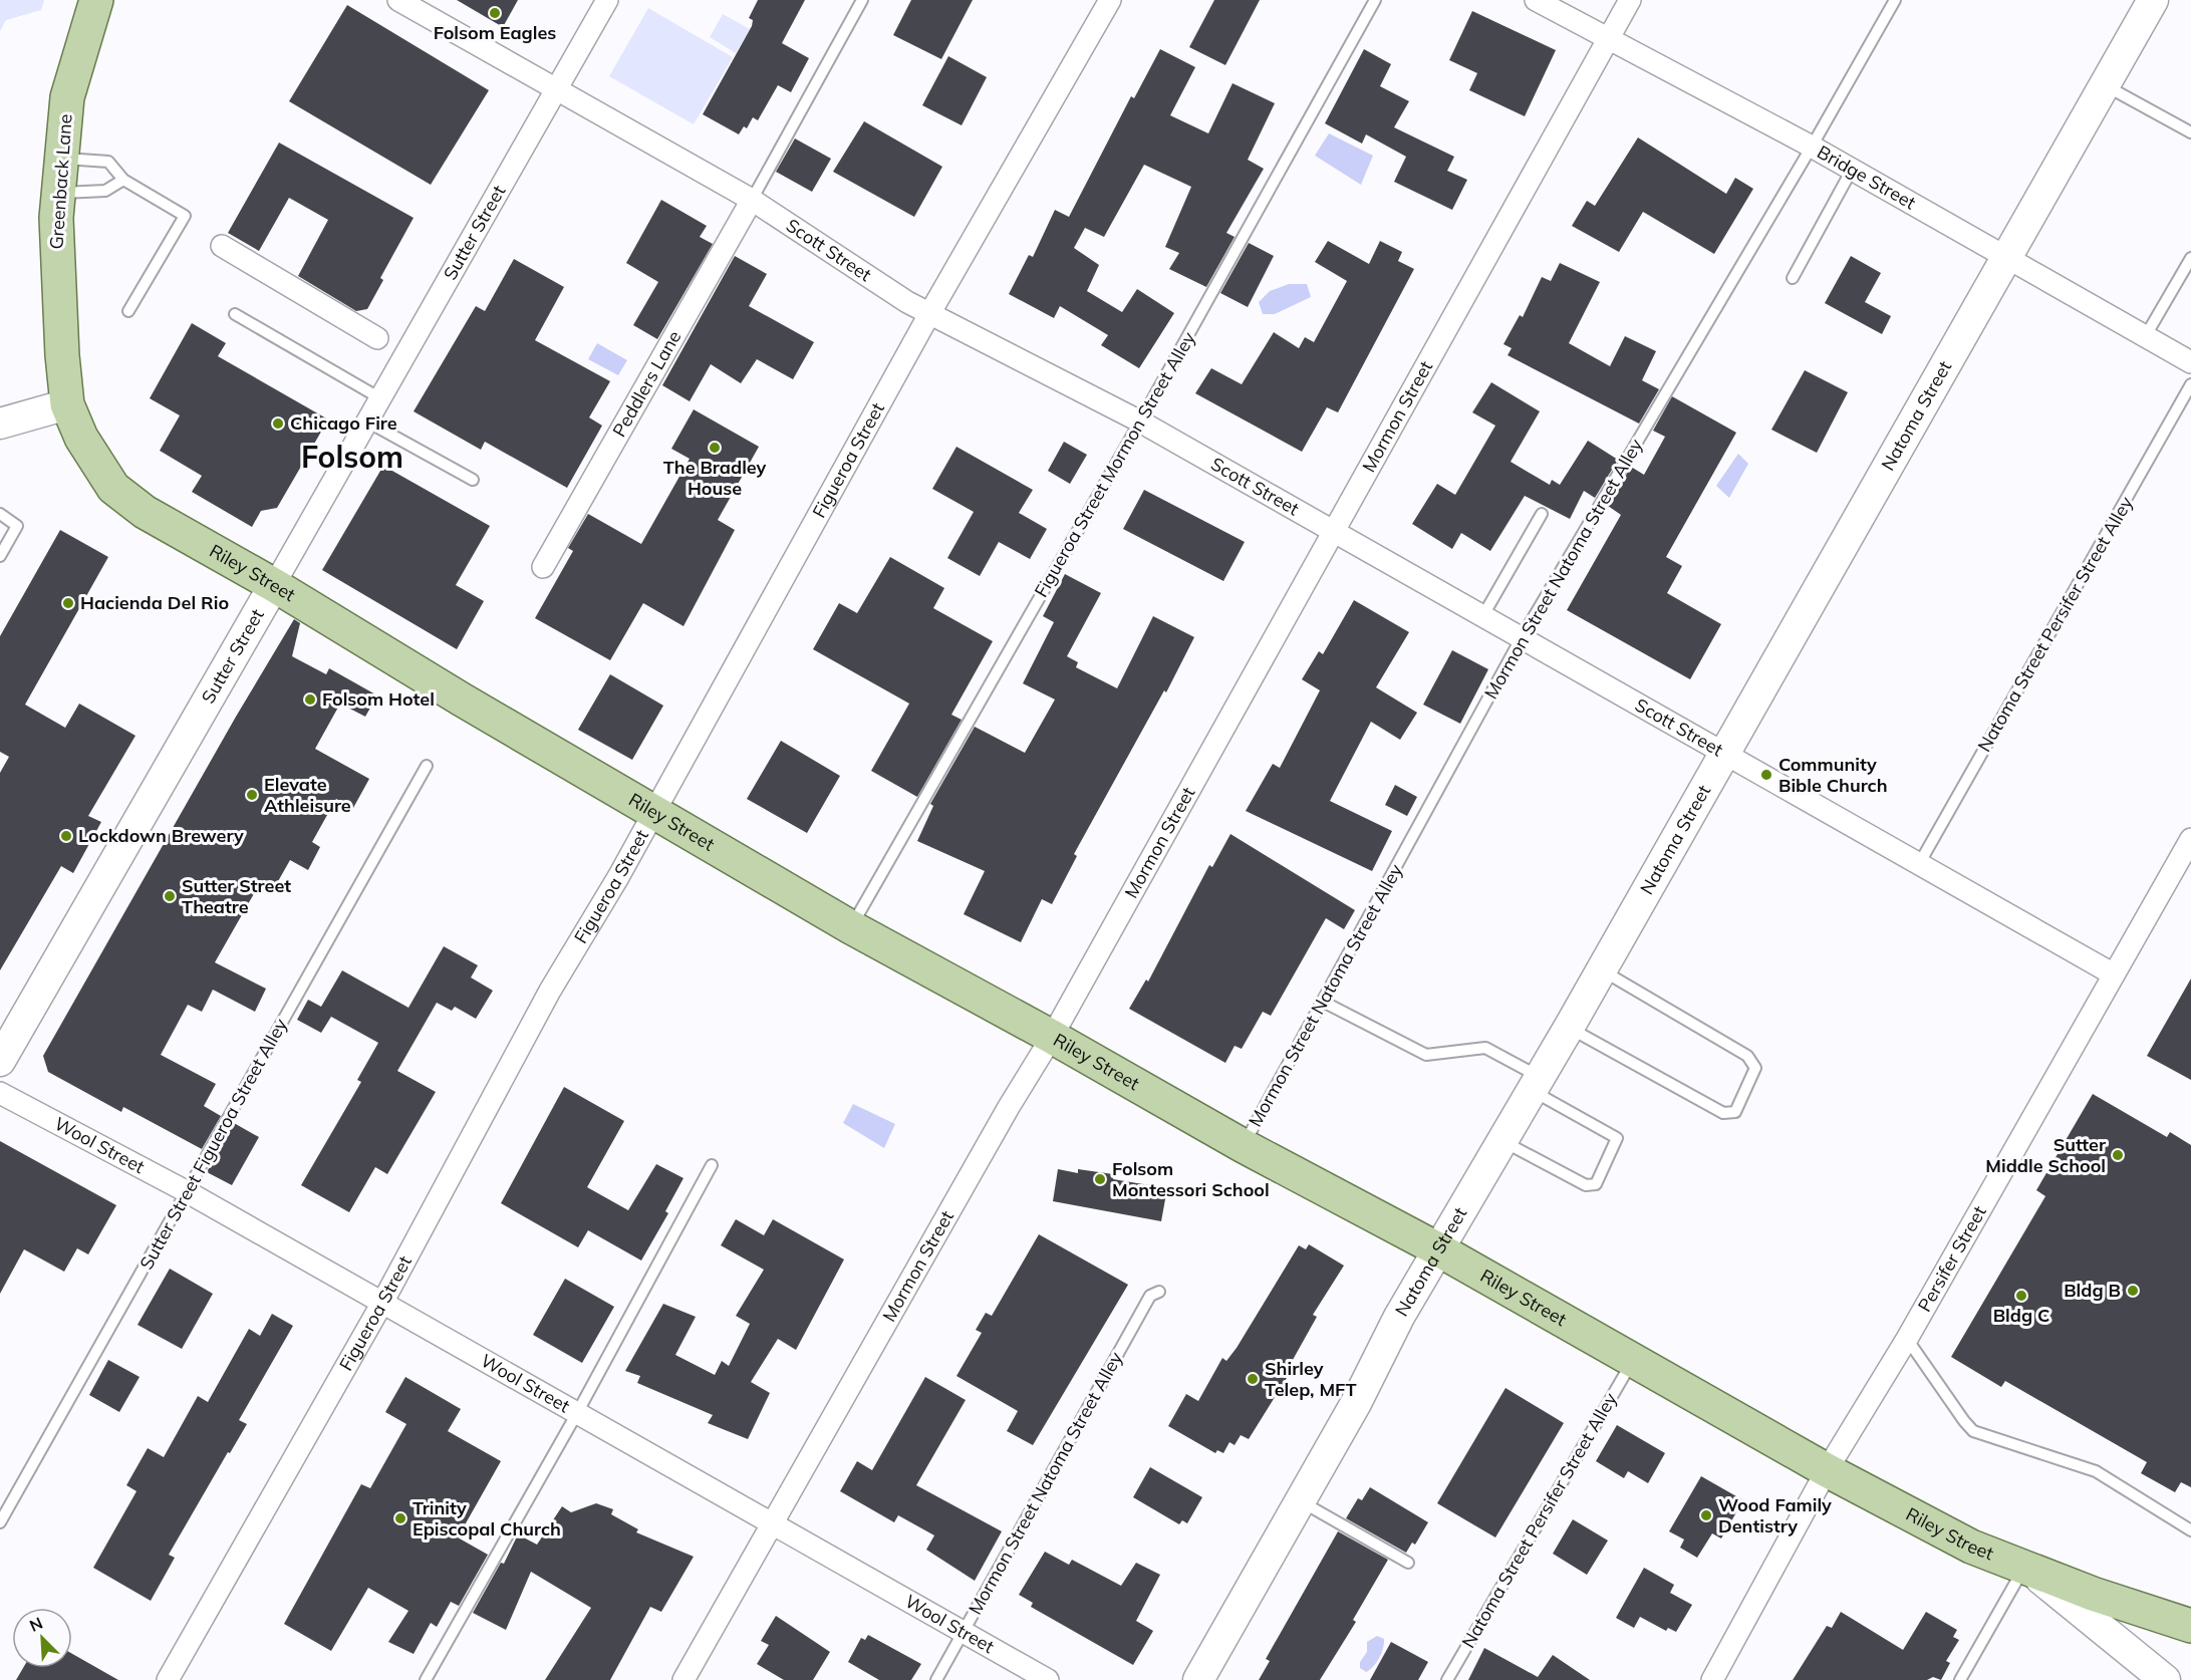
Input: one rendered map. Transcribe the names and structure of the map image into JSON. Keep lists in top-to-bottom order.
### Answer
{
  "streets": {
    "main road": [
      "Greenback Lane",
      "Sutter Street",
      "Natoma Street",
      "Riley Street"
    ],
    "street": [
      "Bridge Street",
      "Scott Street",
      "Peddlers Lane",
      "Mormon Street",
      "Figueroa Street",
      "Wool Street",
      "Persifer Street"
    ],
    "lane": [
      "Figueroa Street Mormon Street Alley",
      "Mormon Street Natoma Street Alley",
      "Natoma Street Persifer Street Alley",
      "Sutter Street Figueroa Street Alley"
    ]
  },
  "crossings": [
    ["Bridge Street", "Natoma Street"],
    ["Bridge Street", "Mormon Street"],
    ["Bridge Street", "Mormon Street Natoma Street Alley"],
    ["Greenback Lane", "Riley Street"],
    ["Sutter Street", "Scott Street"],
    ["Sutter Street", "Riley Street"],
    ["Scott Street", "Peddlers Lane"],
    ["Scott Street", "Natoma Street"],
    ["Scott Street", "Mormon Street"],
    ["Scott Street", "Figueroa Street"],
    ["Scott Street", "Figueroa Street Mormon Street Alley"],
    ["Scott Street", "Mormon Street Natoma Street Alley"],
    ["Scott Street", "Natoma Street Persifer Street Alley"],
    ["Scott Street", "Persifer Street"],
    ["Natoma Street", "Riley Street"],
    ["Mormon Street", "Riley Street"],
    ["Mormon Street", "Wool Street"],
    ["Figueroa Street", "Riley Street"],
    ["Figueroa Street", "Wool Street"],
    ["Figueroa Street Mormon Street Alley", "Riley Street"],
    ["Mormon Street Natoma Street Alley", "Riley Street"],
    ["Mormon Street Natoma Street Alley", "Wool Street"],
    ["Riley Street", "Natoma Street Persifer Street Alley"],
    ["Riley Street", "Persifer Street"],
    ["Sutter Street Figueroa Street Alley", "Wool Street"]
  ],
  "districts": ["Folsom"],
  "places": [
    "Folsom Eagles",
    "Chicago Fire",
    "The Bradley House",
    "Hacienda Del Rio",
    "Folsom Hotel",
    "Community Bible Church",
    "Elevate Athleisure",
    "Lockdown Brewery",
    "Sutter Street Theatre",
    "Sutter Middle School",
    "Folsom Montessori School",
    "Bldg B",
    "Bldg C",
    "Shirley Telep, MFT",
    "Wood Family Dentistry",
    "Trinity Episcopal Church"
  ],
  "north": "top left"
}
